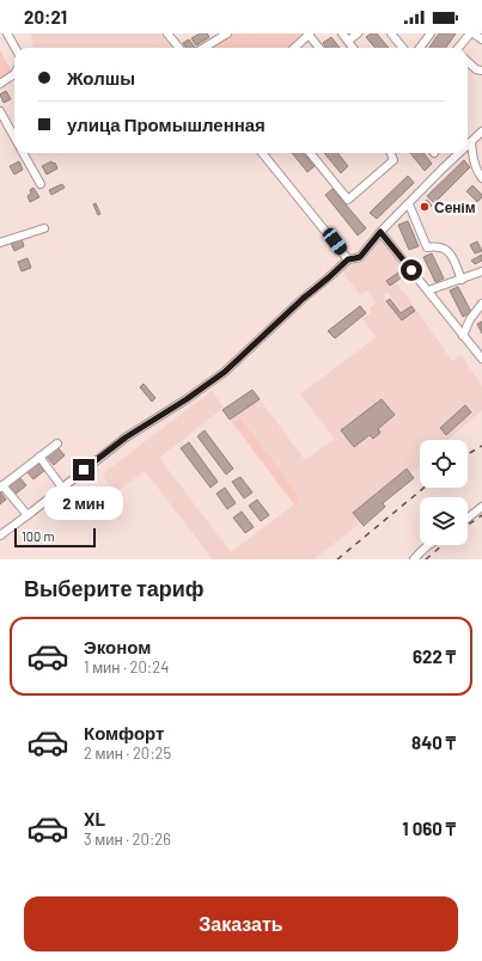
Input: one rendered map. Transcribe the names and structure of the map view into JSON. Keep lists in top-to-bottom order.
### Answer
{
  "places": ["Сенiм"],
  "scale_bar": "100 m",
  "page": {
    "status": "20:21",
    "banner": ["Жолшы", "улица Промышленная"],
    "bubble": "2 мин",
    "scale": "100 m",
    "heading": "Выберите тариф",
    "list": [
      {
        "name": "Эконом",
        "note": "1 мин · 20:24",
        "value": "622 ₸"
      },
      {
        "name": "Комфорт",
        "note": "2 мин · 20:25",
        "value": "840 ₸"
      },
      {
        "name": "XL",
        "note": "3 мин · 20:26",
        "value": "1 060 ₸"
      }
    ],
    "buttons": "Заказать"
  }
}
